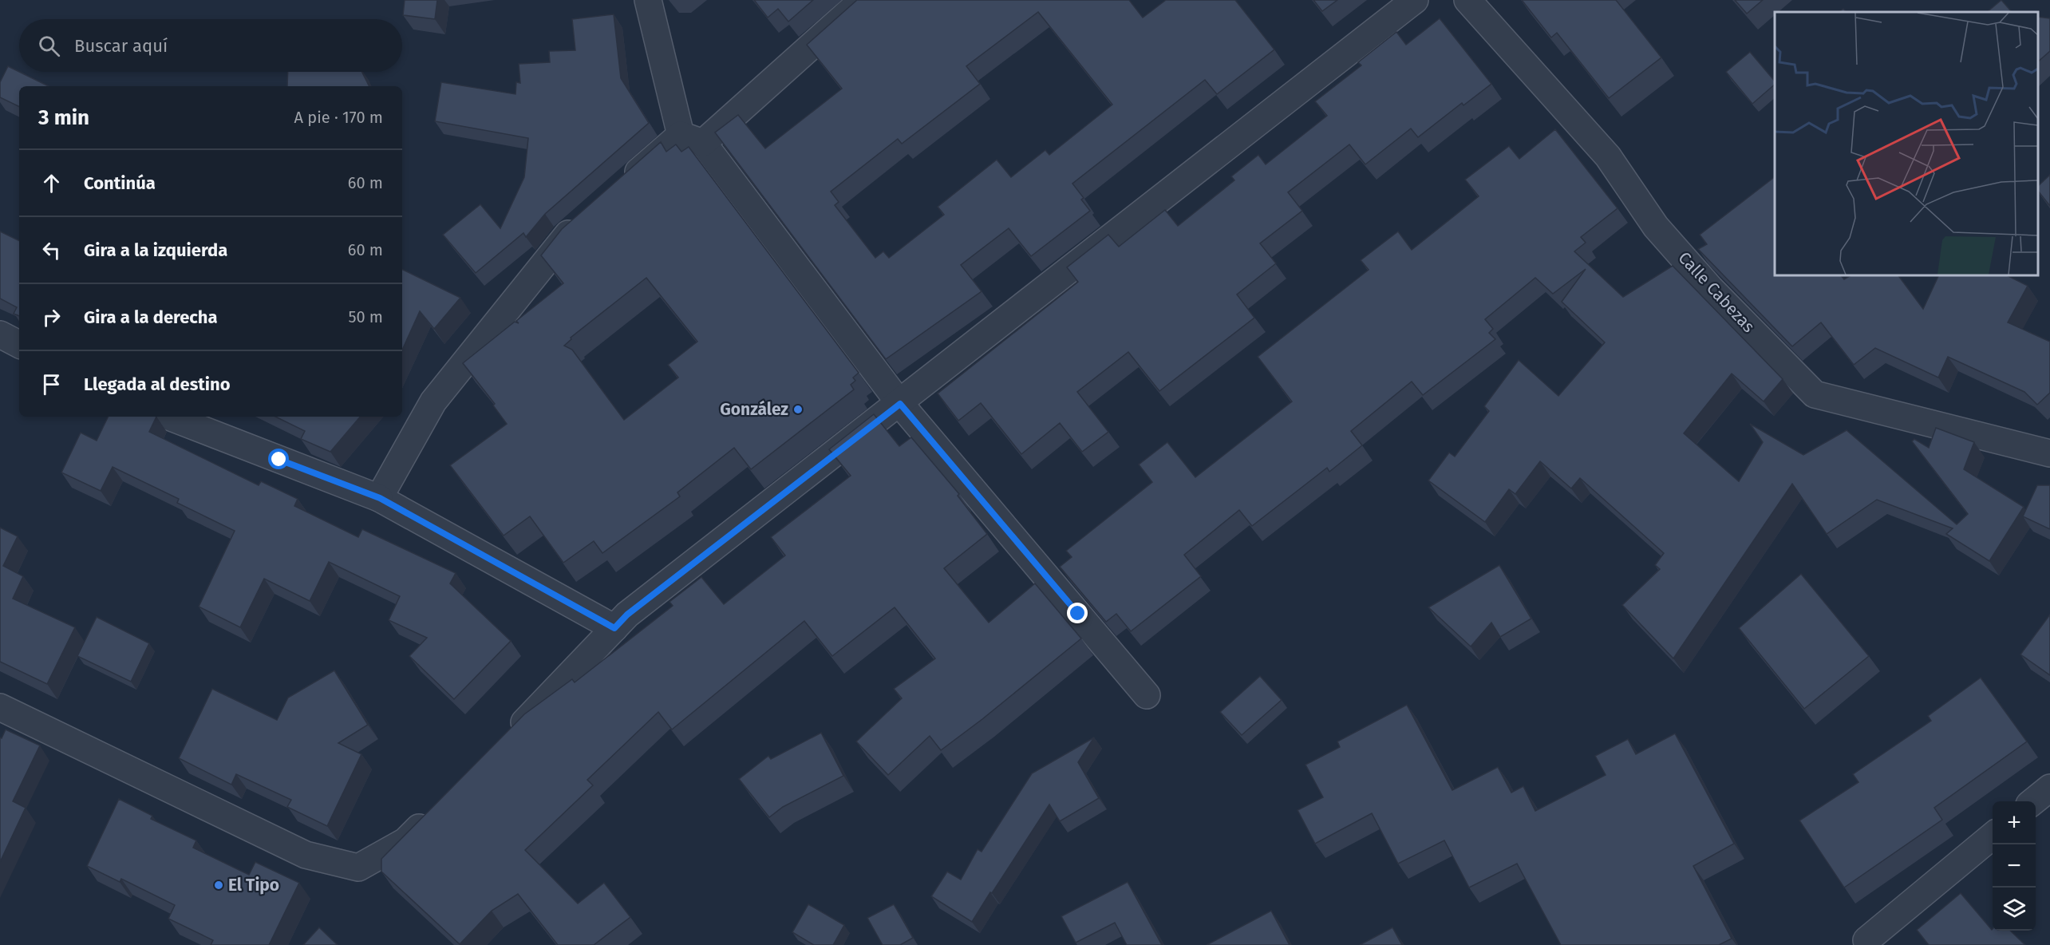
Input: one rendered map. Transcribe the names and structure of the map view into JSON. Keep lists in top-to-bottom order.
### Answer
{
  "streets": {
    "street": ["Calle Cabezas"]
  },
  "places": ["González", "El Tipo"],
  "page": {
    "search": "Buscar aquí",
    "heading": ["3 min", "A pie · 170 m"],
    "list": [
      ["Continúa", "60 m"],
      ["Gira a la izquierda", "60 m"],
      ["Gira a la derecha", "50 m"],
      "Llegada al destino"
    ],
    "map_buttons": ["+", "−"]
  }
}
